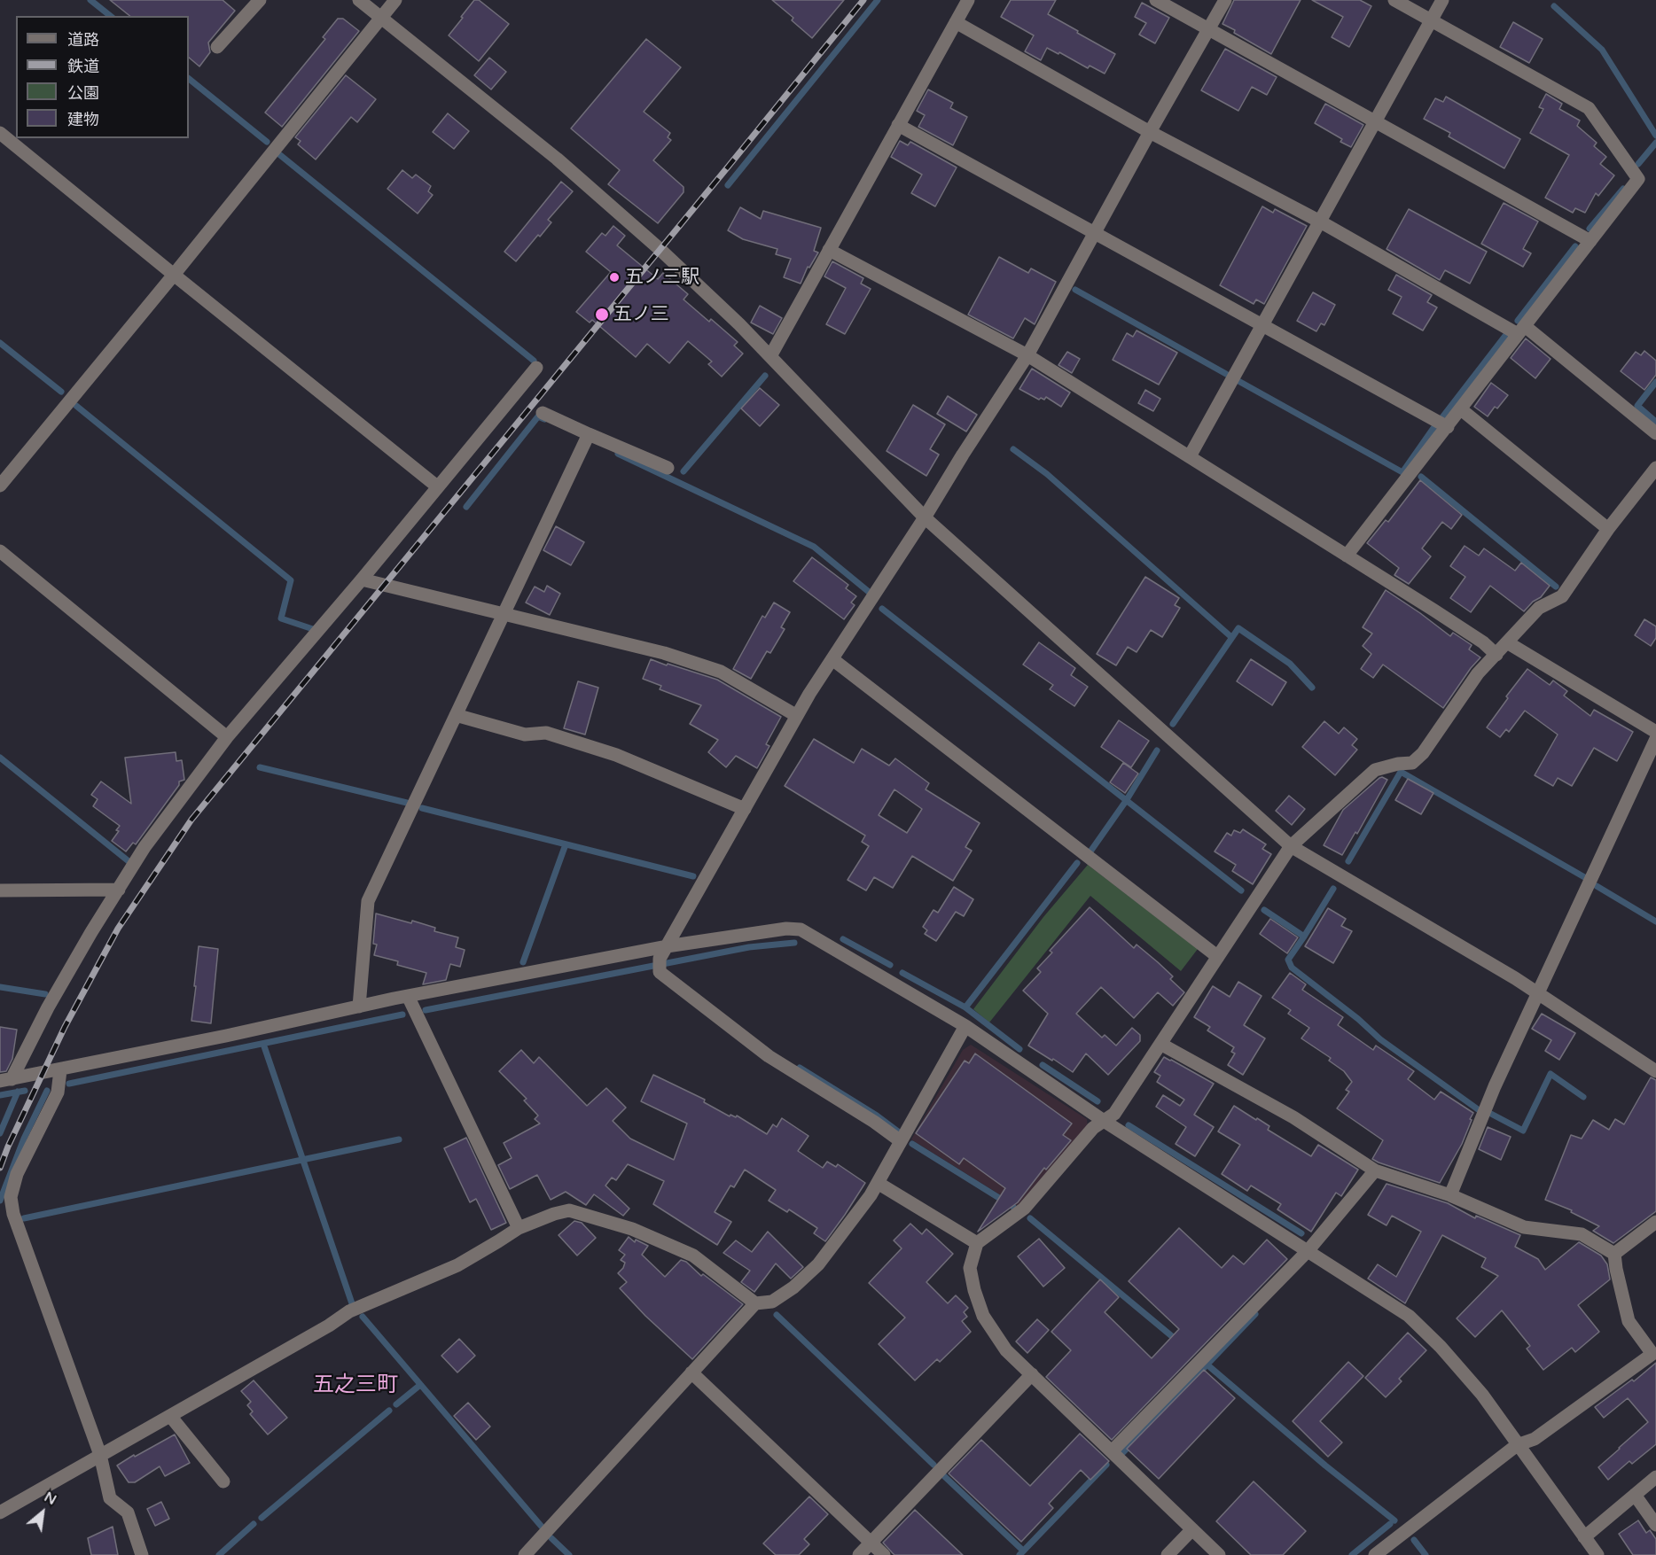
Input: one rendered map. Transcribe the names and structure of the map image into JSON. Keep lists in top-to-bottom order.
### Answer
{
  "districts": ["五之三町"],
  "places": ["五ノ三駅", "五ノ三"],
  "legend": [
    "道路",
    "鉄道",
    "公園",
    "建物"
  ],
  "north": "top right"
}
